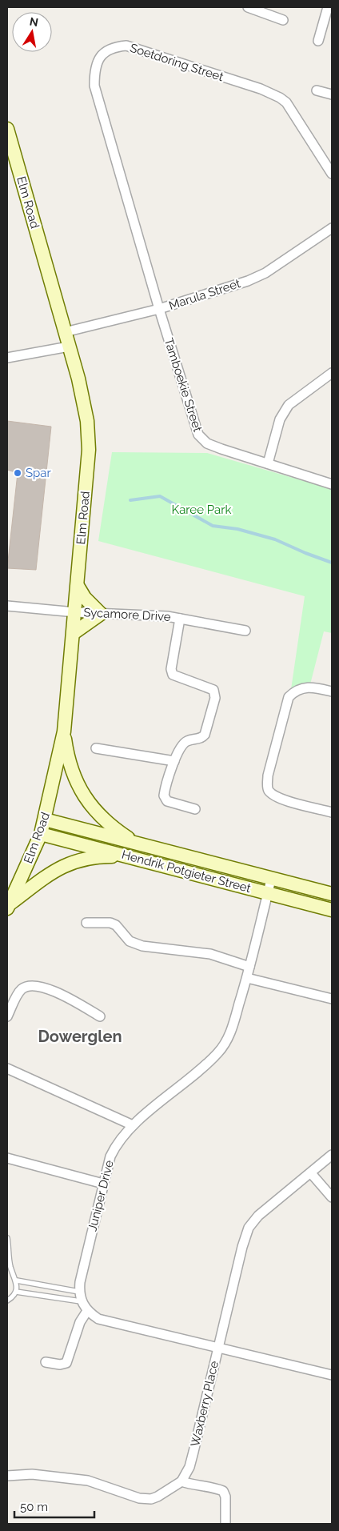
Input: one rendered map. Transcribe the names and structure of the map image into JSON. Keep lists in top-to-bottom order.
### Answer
{
  "streets": {
    "street": [
      "Soetdoring Street",
      "Elm Road",
      "Marula Street",
      "Tamboekie Street",
      "Sycamore Drive",
      "Hendrik Potgieter Street",
      "Juniper Drive",
      "Waxberry Place"
    ]
  },
  "crossings": [
    ["Soetdoring Street", "Marula Street"],
    ["Soetdoring Street", "Tamboekie Street"],
    ["Elm Road", "Marula Street"],
    ["Elm Road", "Sycamore Drive"],
    ["Elm Road", "Hendrik Potgieter Street"],
    ["Marula Street", "Tamboekie Street"],
    ["Hendrik Potgieter Street", "Juniper Drive"],
    ["Juniper Drive", "Waxberry Place"]
  ],
  "districts": ["Dowerglen"],
  "parks": ["Karee Park"],
  "places": ["Spar"],
  "scale_bar": "50 m",
  "north": "top"
}
